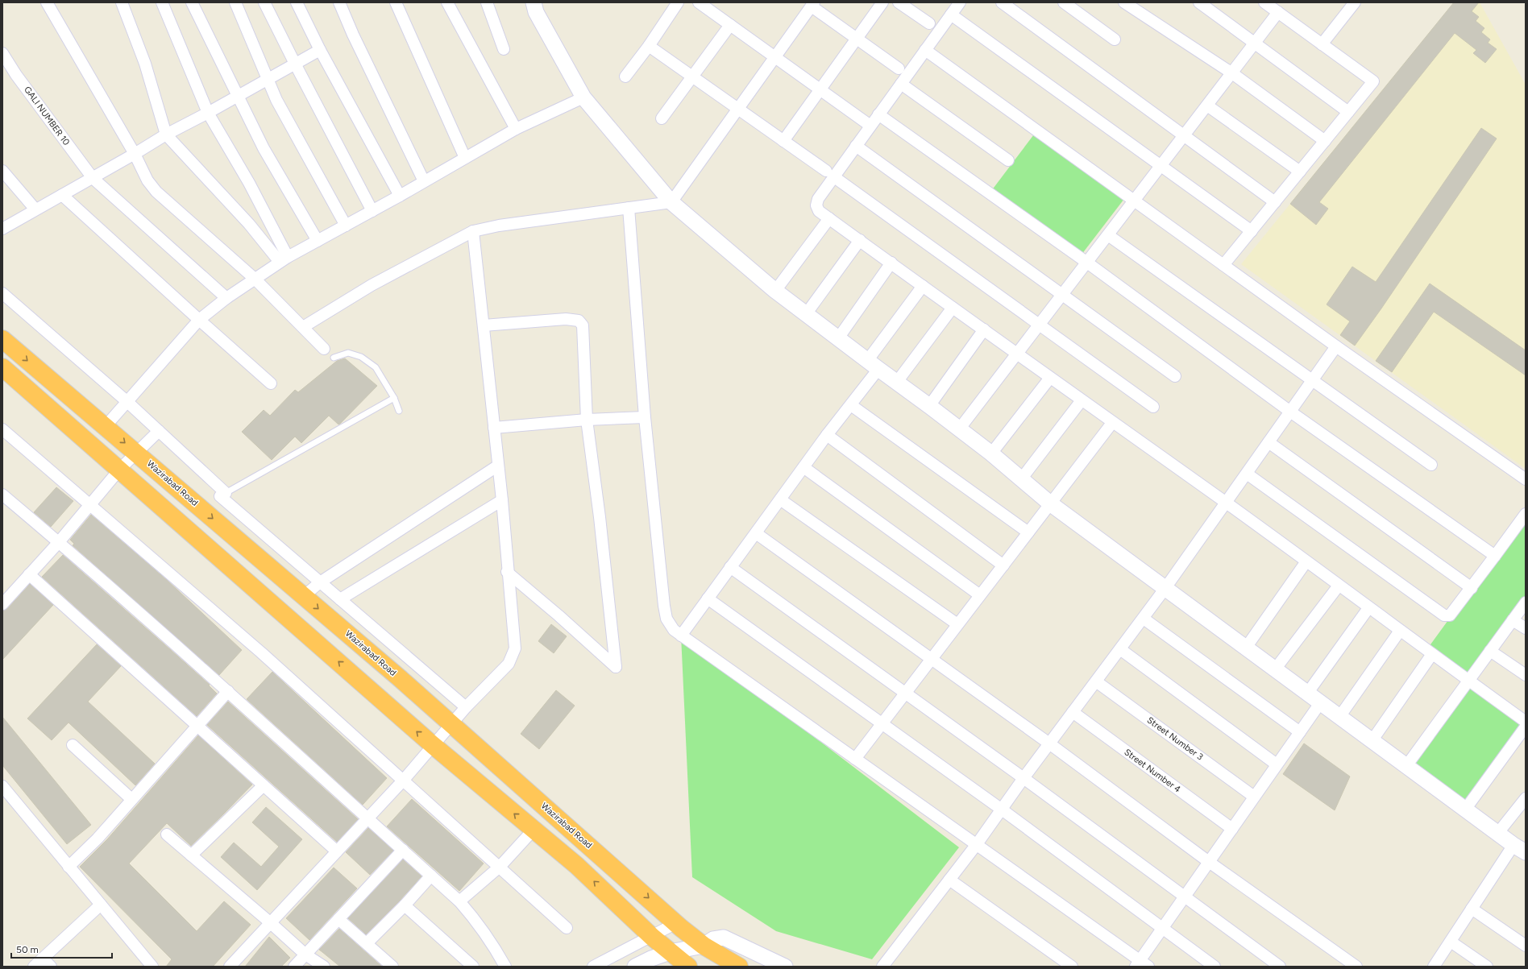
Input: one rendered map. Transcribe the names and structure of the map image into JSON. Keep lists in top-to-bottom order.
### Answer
{
  "streets": {
    "highway": ["Wazirabad Road"],
    "street": ["GALI NUMBER 10", "Street Number 3", "Street Number 4"]
  },
  "scale_bar": "50 m"
}
